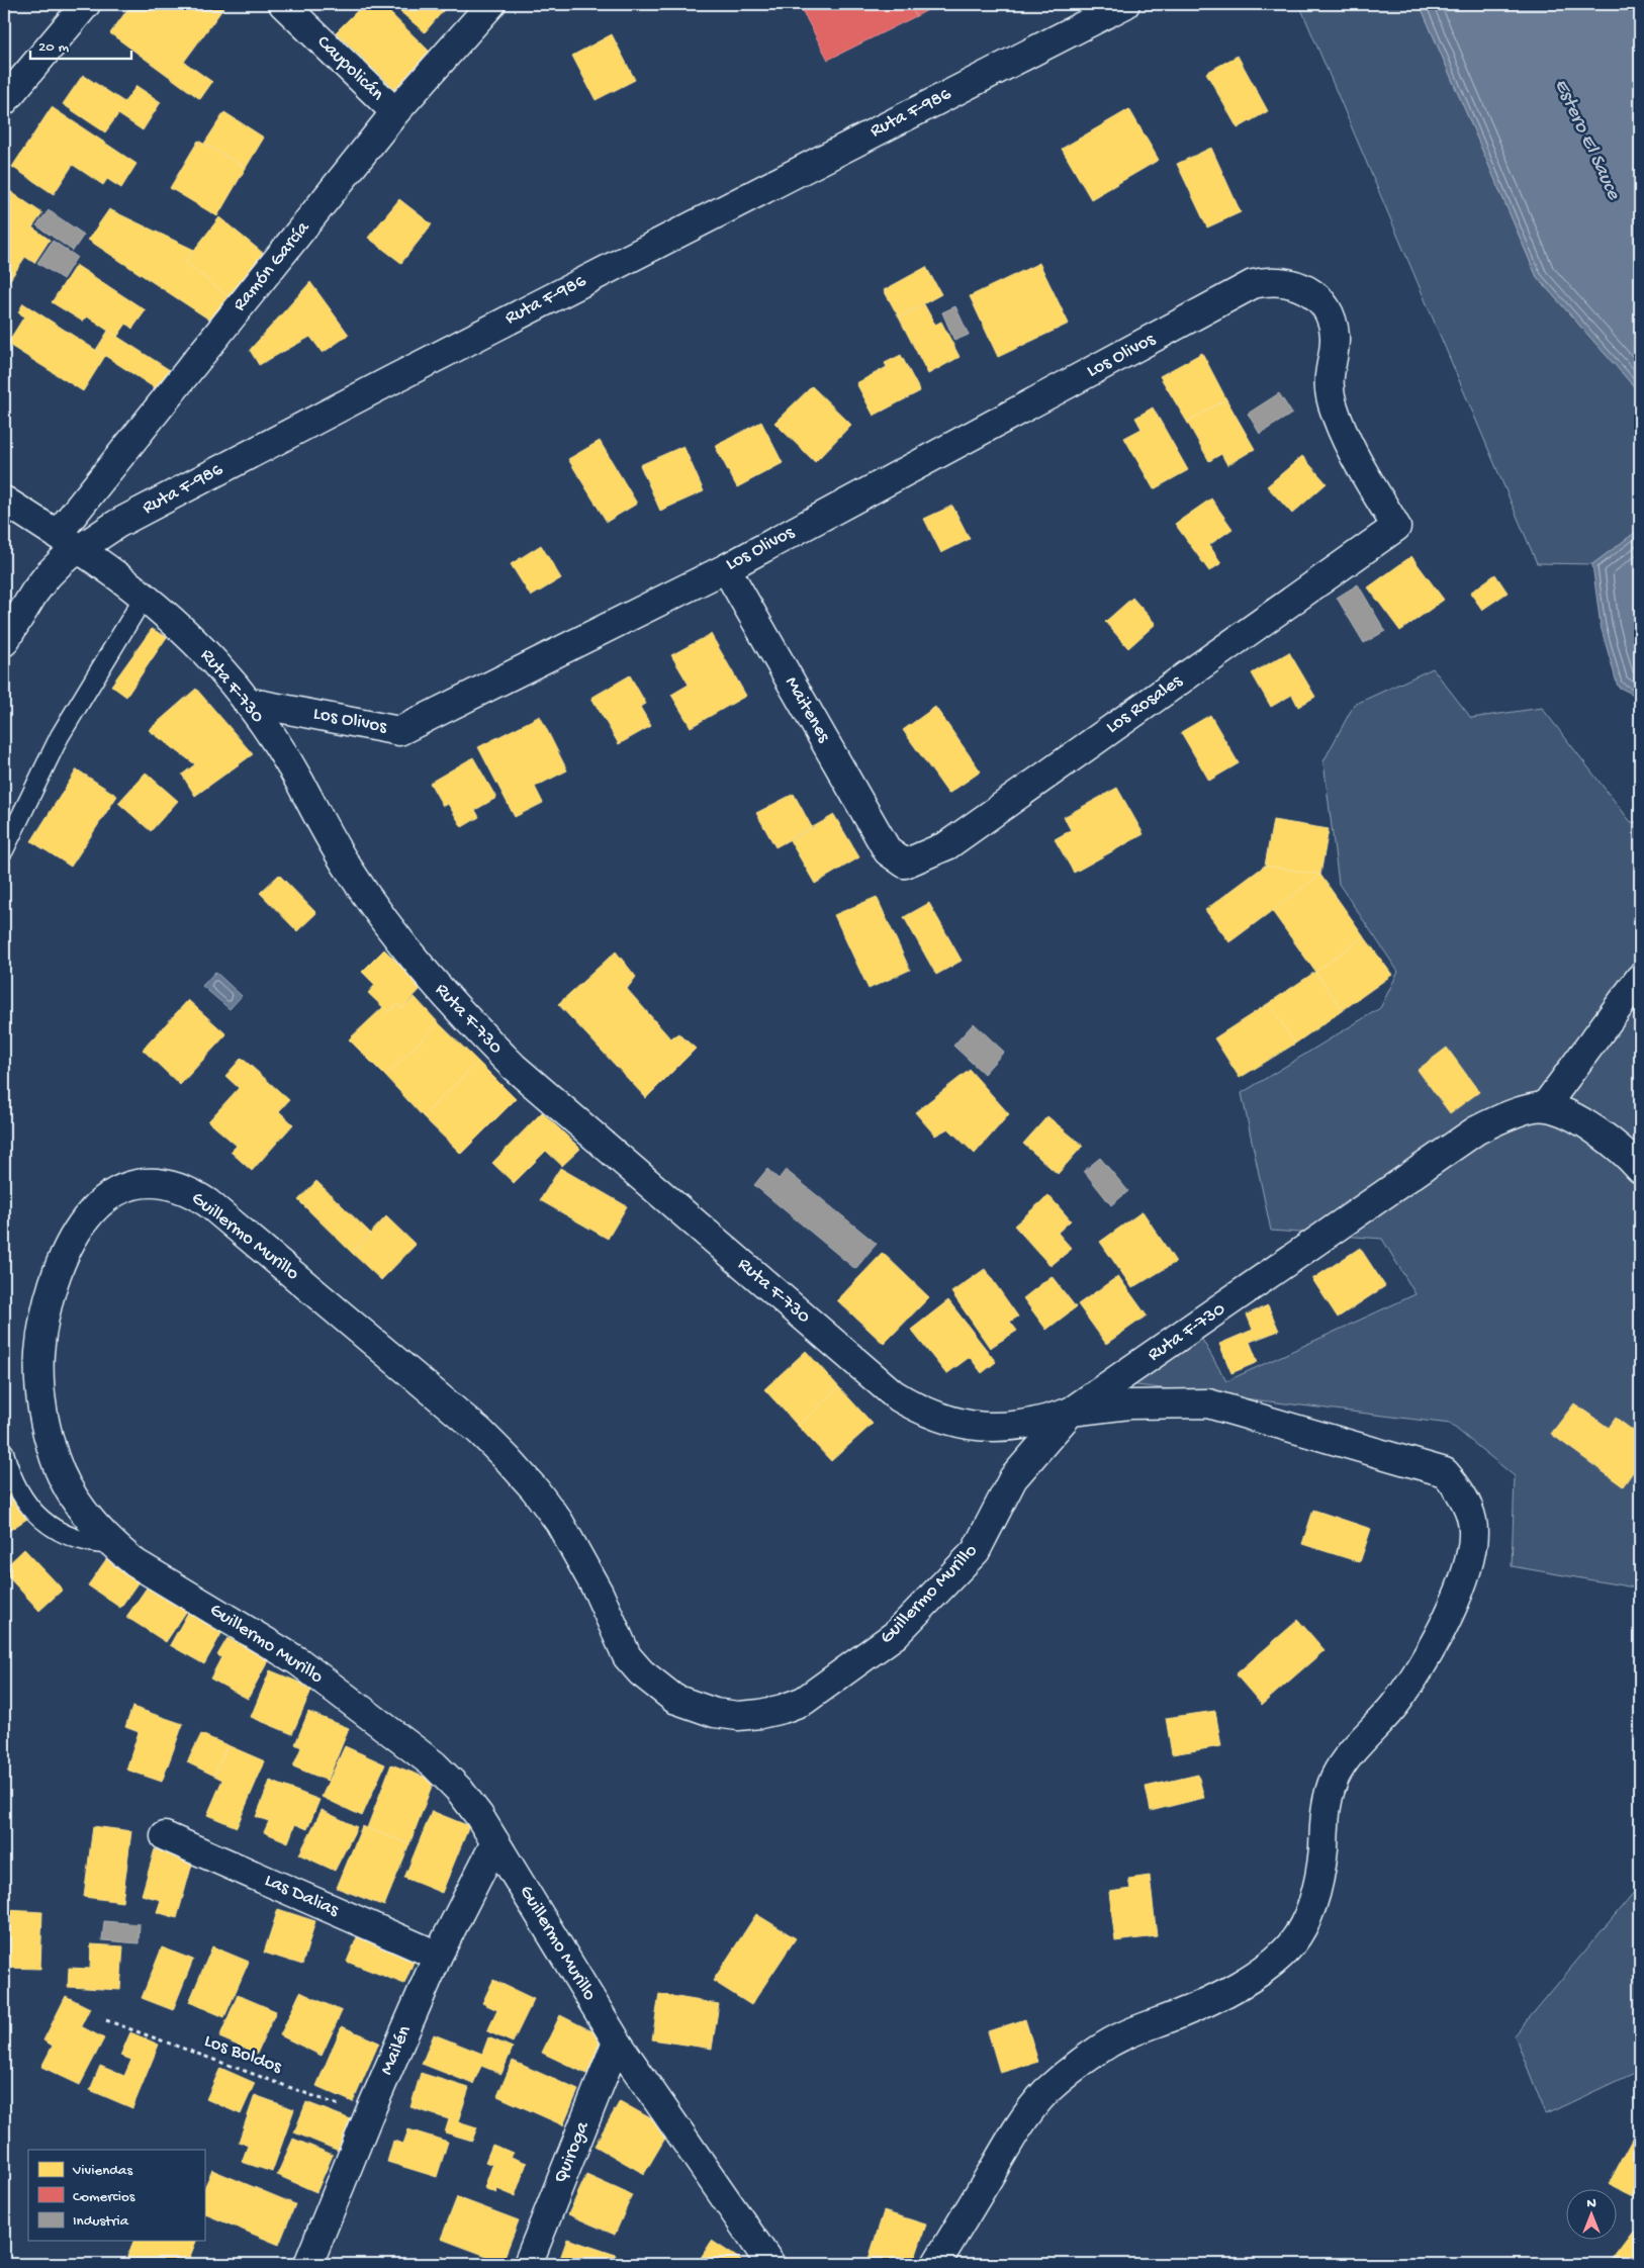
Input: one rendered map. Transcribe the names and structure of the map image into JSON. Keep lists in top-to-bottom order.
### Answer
{
  "streets": {
    "street": [
      "Caupolicán",
      "Ruta F-986",
      "Ramón García",
      "Los Olivos",
      "Ruta F-730",
      "Los Rosales",
      "Maitenes",
      "Guillermo Murillo",
      "Las Dalias",
      "Mailén",
      "Quiroga"
    ],
    "path": ["Los Boldos"]
  },
  "crossings": [
    ["Caupolicán", "Ramón García"],
    ["Ruta F-986", "Ramón García"],
    ["Ruta F-986", "Ruta F-730"],
    ["Ramón García", "Ruta F-730"],
    ["Los Olivos", "Ruta F-730"],
    ["Los Olivos", "Los Rosales"],
    ["Los Olivos", "Maitenes"],
    ["Ruta F-730", "Guillermo Murillo"],
    ["Los Rosales", "Maitenes"],
    ["Guillermo Murillo", "Mailén"],
    ["Guillermo Murillo", "Quiroga"],
    ["Las Dalias", "Mailén"],
    ["Mailén", "Los Boldos"]
  ],
  "water": ["Estero El Sauce"],
  "legend": ["Viviendas", "Comercios", "Industria"],
  "scale_bar": "20 m",
  "north": "top"
}
